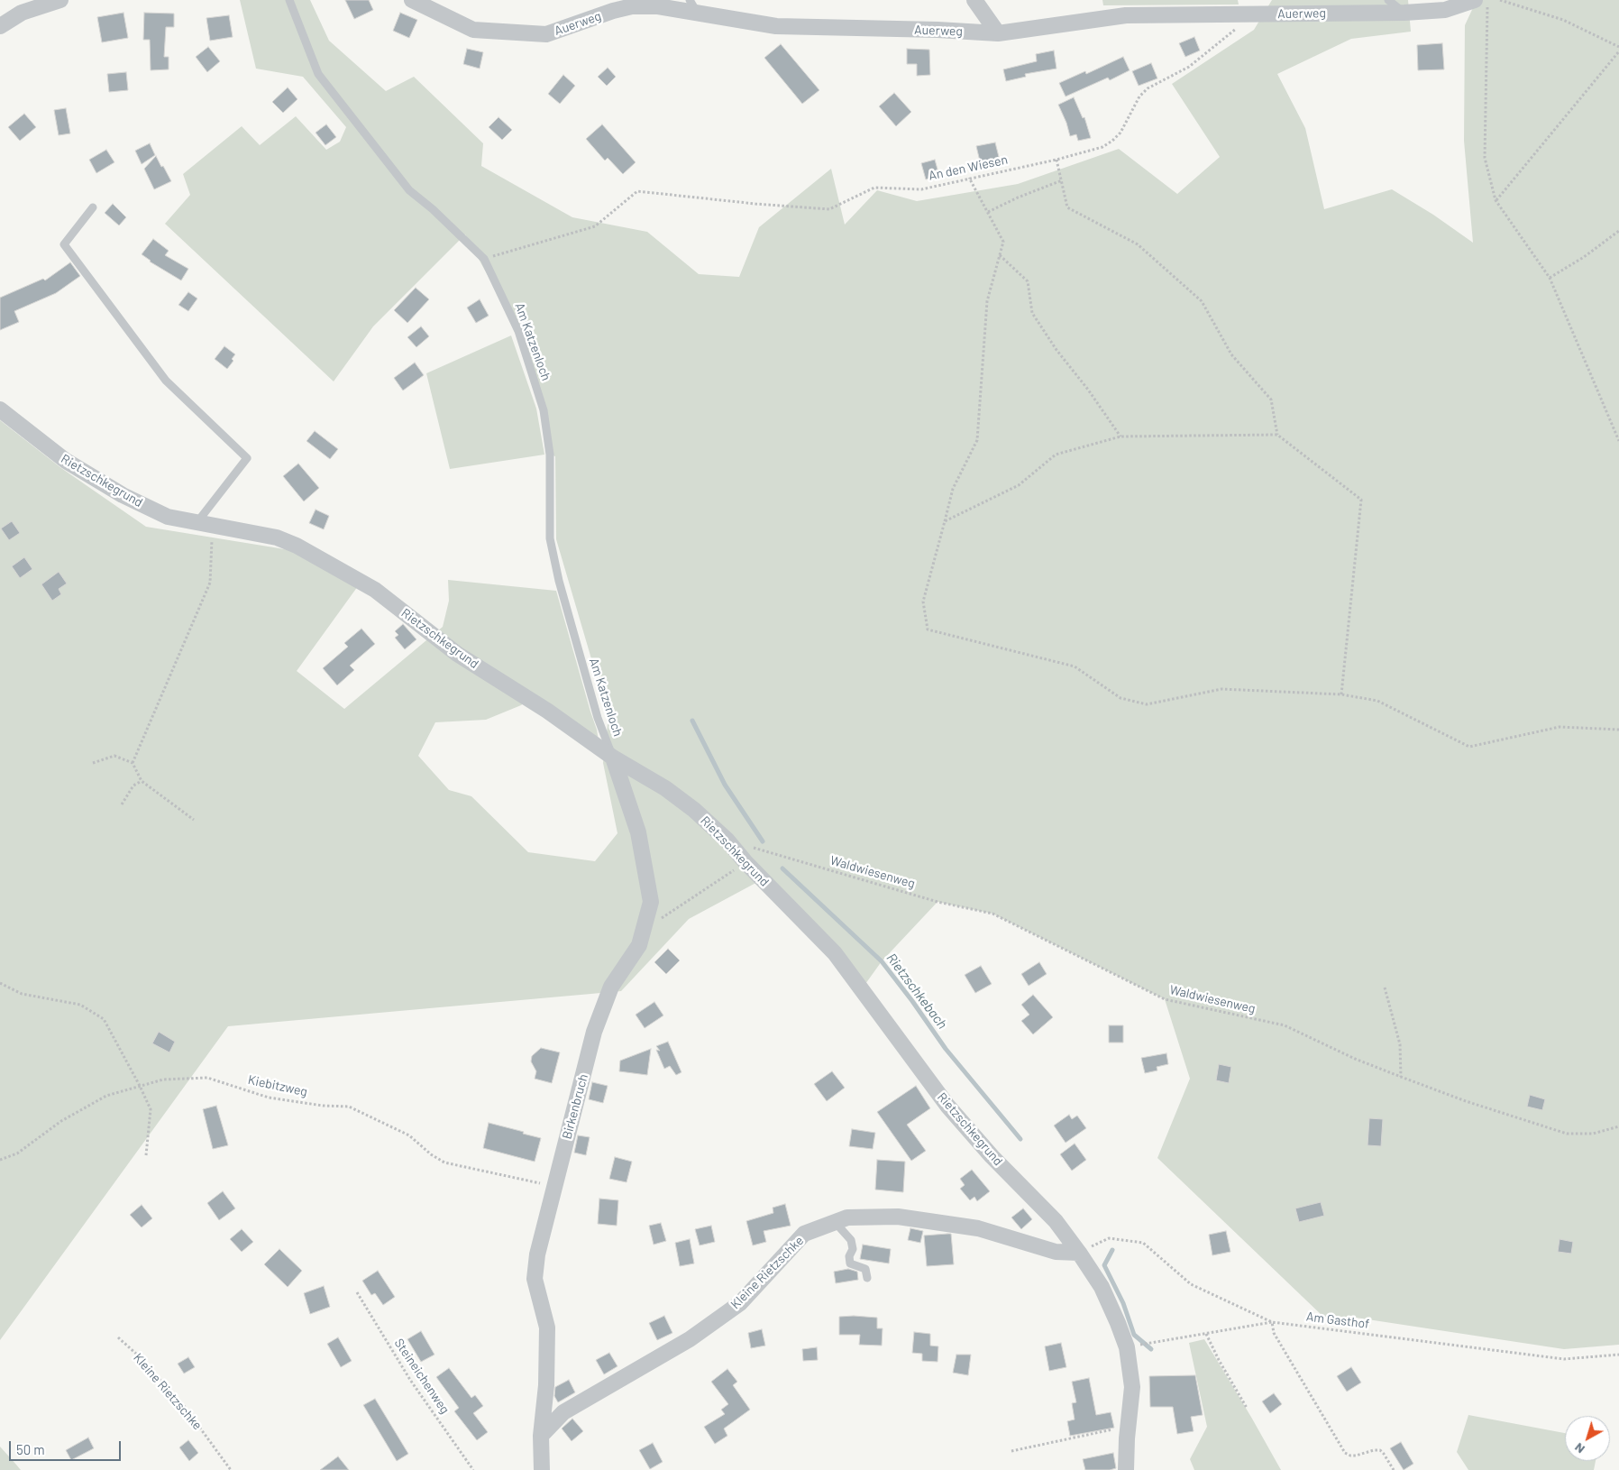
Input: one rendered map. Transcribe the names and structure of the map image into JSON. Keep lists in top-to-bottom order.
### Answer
{
  "streets": {
    "street": [
      "Auerweg",
      "Rietzschkegrund",
      "Birkenbruch",
      "Kleine Rietzschke"
    ],
    "lane": ["Am Katzenloch"],
    "path": [
      "An den Wiesen",
      "Waldwiesenweg",
      "Kiebitzweg",
      "Am Gasthof",
      "Steineichenweg"
    ]
  },
  "crossings": [
    ["Auerweg", "An den Wiesen"],
    ["An den Wiesen", "Am Katzenloch"],
    ["Am Katzenloch", "Rietzschkegrund"],
    ["Am Katzenloch", "Birkenbruch"],
    ["Rietzschkegrund", "Birkenbruch"],
    ["Rietzschkegrund", "Kleine Rietzschke"],
    ["Rietzschkegrund", "Am Gasthof"],
    ["Kiebitzweg", "Birkenbruch"],
    ["Birkenbruch", "Kleine Rietzschke"],
    ["Kleine Rietzschke", "Am Gasthof"]
  ],
  "water": ["Rietzschkebach"],
  "scale_bar": "50 m",
  "north": "bottom left"
}
